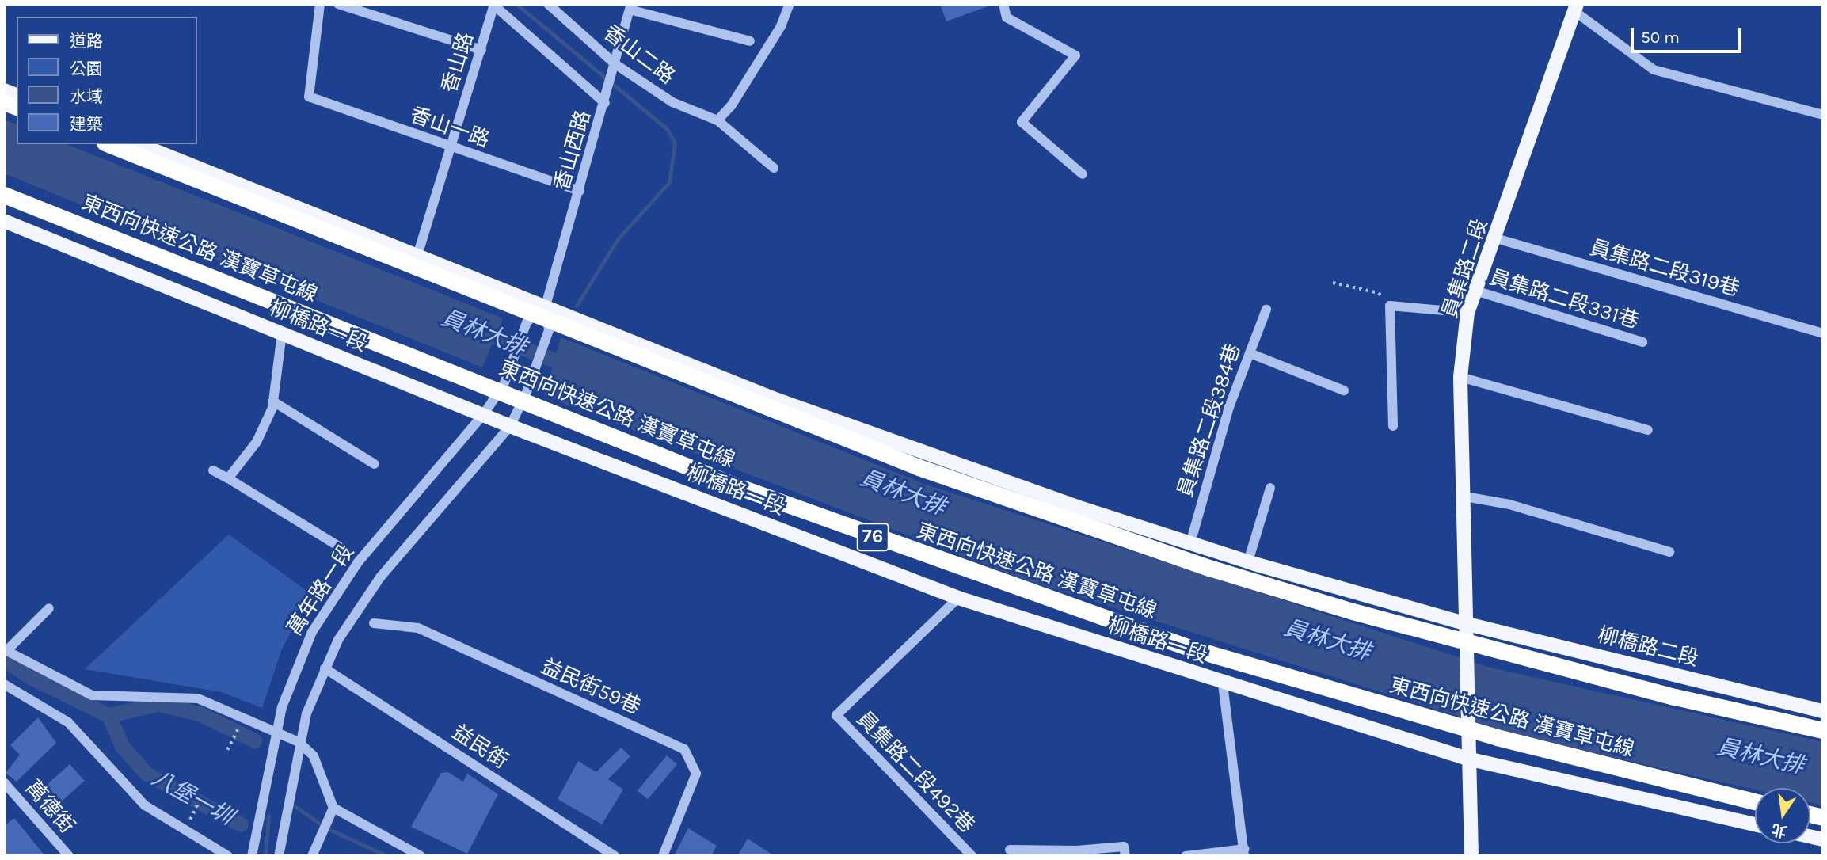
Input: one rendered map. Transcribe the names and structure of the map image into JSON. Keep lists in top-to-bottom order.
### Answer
{
  "streets": {
    "highway": ["東西向快速公路 漢寶草屯線", "76"],
    "main road": ["員集路二段", "柳橋路一段", "柳橋路二段"],
    "street": [
      "香山二路",
      "香山路",
      "香山一路",
      "香山西路",
      "員集路二段319巷",
      "員集路二段331巷",
      "員集路二段384巷",
      "萬年路一段",
      "益民街59巷",
      "益民街",
      "員集路二段492巷",
      "萬德街"
    ]
  },
  "crossings": [
    ["香山二路", "香山西路"],
    ["香山路", "香山一路"],
    ["香山一路", "香山西路"],
    ["香山西路", "萬年路一段"],
    ["員集路二段", "員集路二段319巷"],
    ["員集路二段", "員集路二段331巷"],
    ["員集路二段", "柳橋路一段"],
    ["員集路二段", "柳橋路二段"],
    ["柳橋路一段", "萬年路一段"],
    ["柳橋路一段", "員集路二段492巷"],
    ["萬年路一段", "益民街"]
  ],
  "water": ["員林大排", "八堡一圳"],
  "legend": [
    "道路",
    "公園",
    "水域",
    "建築"
  ],
  "scale_bar": "50 m",
  "north": "bottom"
}
